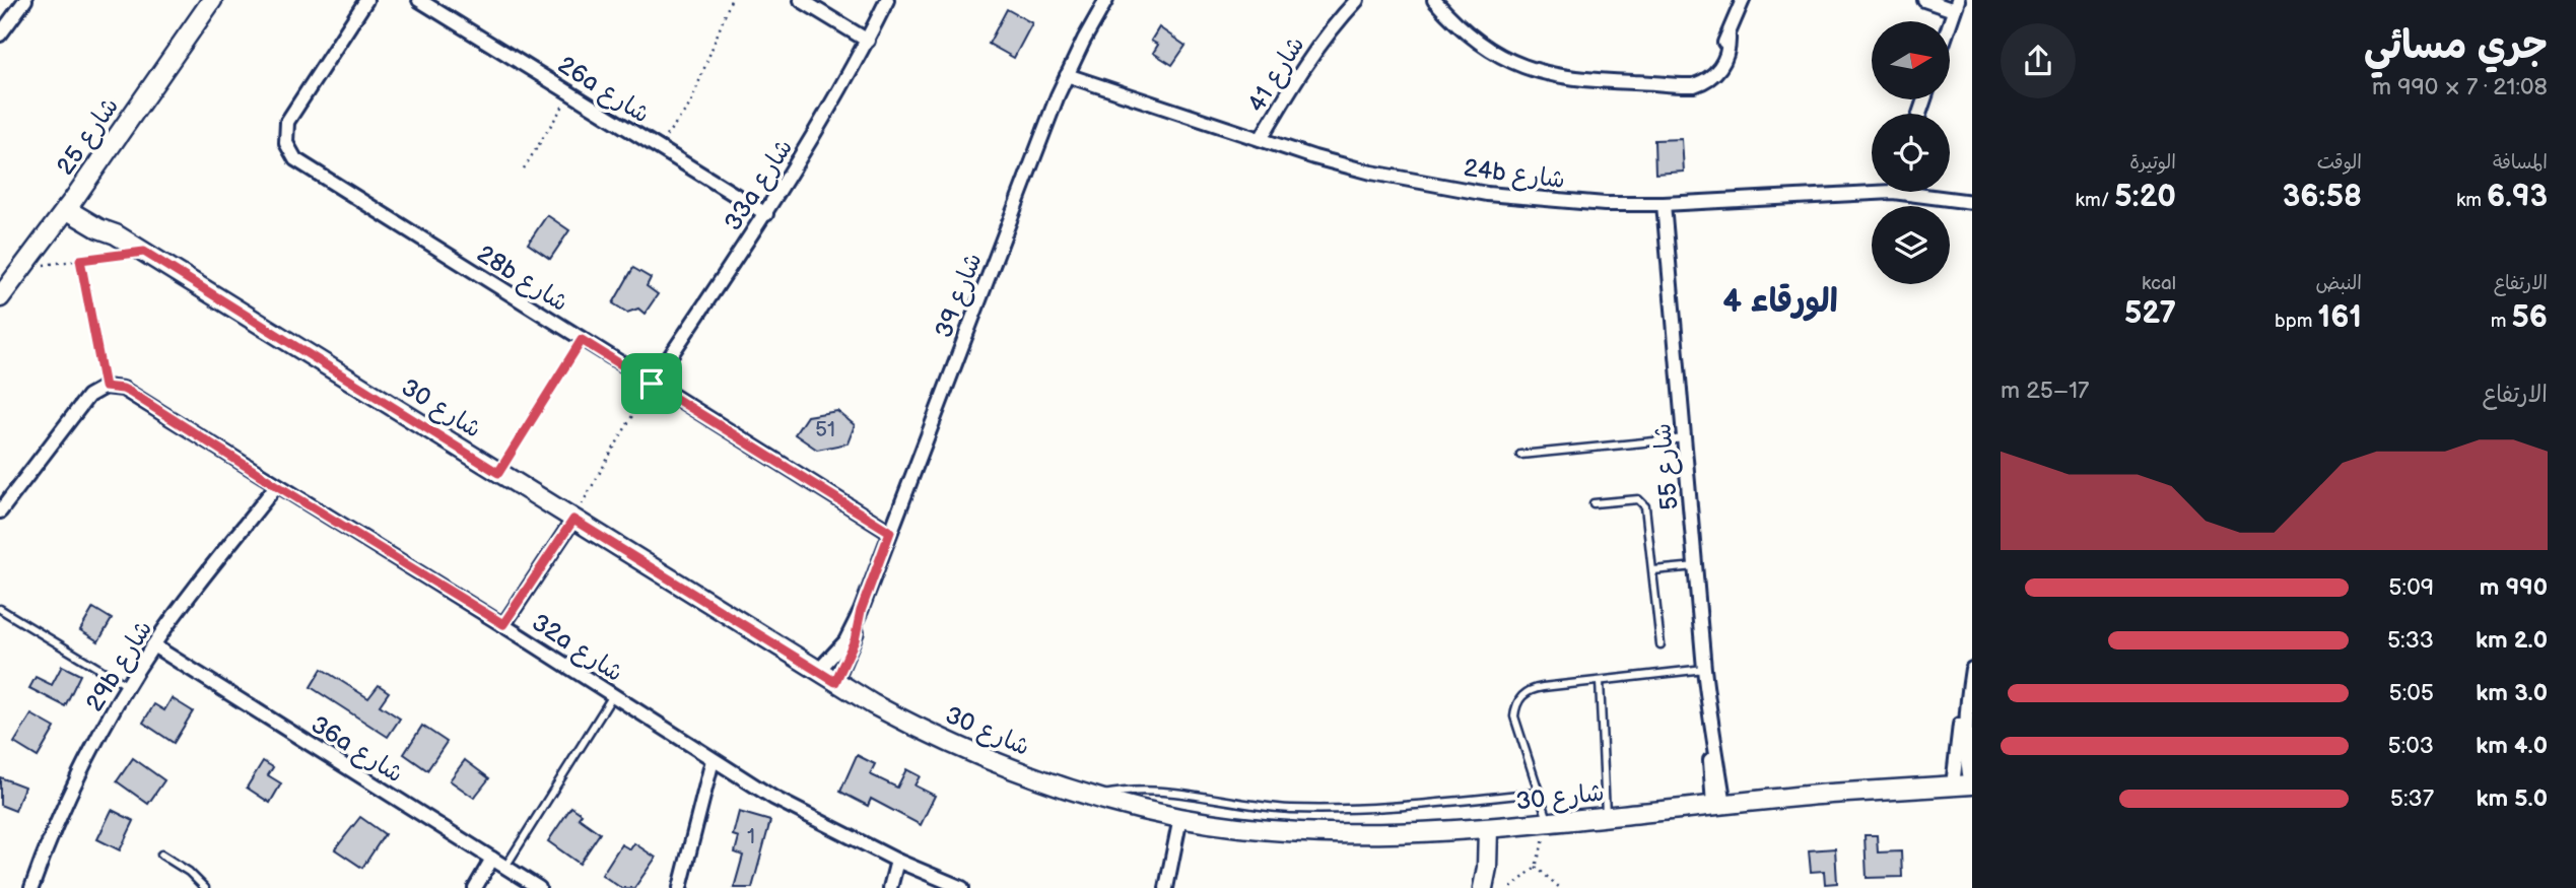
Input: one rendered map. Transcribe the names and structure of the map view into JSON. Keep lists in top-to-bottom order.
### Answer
{
  "streets": {
    "street": [
      "شارع 41",
      "26a شارع",
      "شارع 25",
      "24b شارع",
      "33a شارع",
      "28b شارع",
      "شارع 39",
      "شارع 30",
      "شارع 55",
      "32a شارع",
      "29b شارع",
      "36a شارع"
    ]
  },
  "crossings": [
    ["شارع 41", "24b شارع"],
    ["26a شارع", "33a شارع"],
    ["شارع 25", "شارع 30"],
    ["24b شارع", "شارع 39"],
    ["24b شارع", "شارع 55"],
    ["33a شارع", "28b شارع"],
    ["28b شارع", "شارع 39"],
    ["شارع 39", "شارع 30"],
    ["شارع 30", "شارع 55"],
    ["32a شارع", "29b شارع"],
    ["29b شارع", "36a شارع"]
  ],
  "districts": ["الورقاء 4"],
  "house_numbers": ["51", "1"],
  "north": "right",
  "page": {
    "heading": ["جري مسائي", "21:08 · 7 × 990 m"],
    "stats": [
      ["المسافة", "6.93 km"],
      ["الوقت", "36:58"],
      ["الوتيرة", "5:20 /km"],
      ["الارتفاع", "56 m"],
      ["النبض", "161 bpm"],
      ["kcal", "527"]
    ],
    "chart": ["الارتفاع", "17–25 m"],
    "list": [
      {
        "name": "990 m",
        "note": "5:09"
      },
      {
        "name": "2.0 km",
        "note": "5:33"
      },
      {
        "name": "3.0 km",
        "note": "5:05"
      },
      {
        "name": "4.0 km",
        "note": "5:03"
      },
      {
        "name": "5.0 km",
        "note": "5:37"
      }
    ]
  }
}
